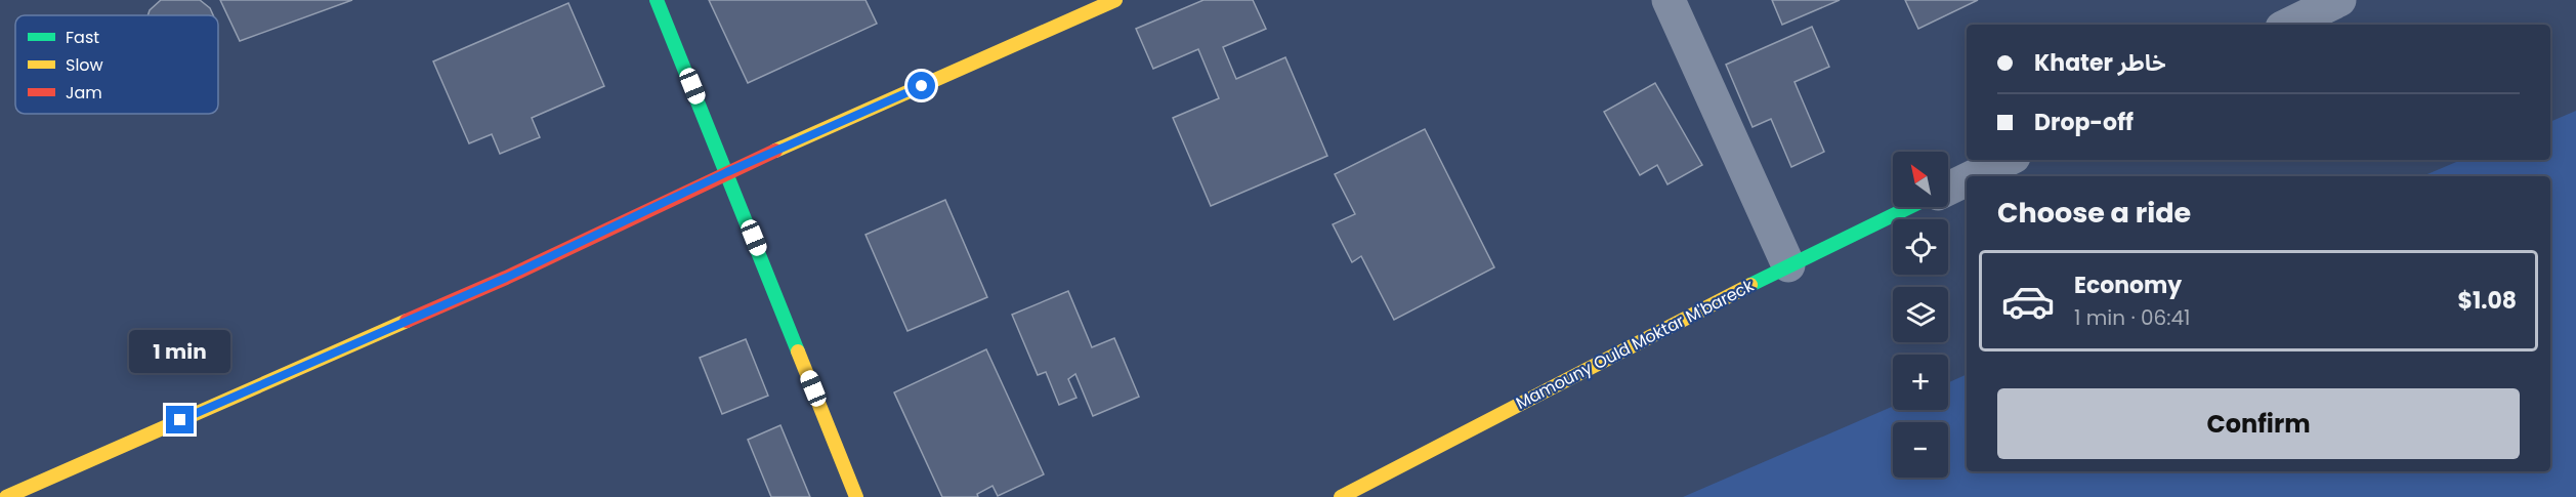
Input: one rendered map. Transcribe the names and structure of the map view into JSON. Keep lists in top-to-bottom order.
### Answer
{
  "streets": {
    "street": ["Mamouny Ould Moktar M'bareck"]
  },
  "legend": ["Fast", "Slow", "Jam"],
  "north": "top left",
  "page": {
    "banner": ["Khater خاطر", "Drop-off"],
    "map_buttons": ["+", "−"],
    "heading": "Choose a ride",
    "list": [
      {
        "name": "Economy",
        "note": "1 min · 06:41",
        "value": "$1.08"
      }
    ],
    "bubble": "1 min",
    "buttons": "Confirm"
  }
}
